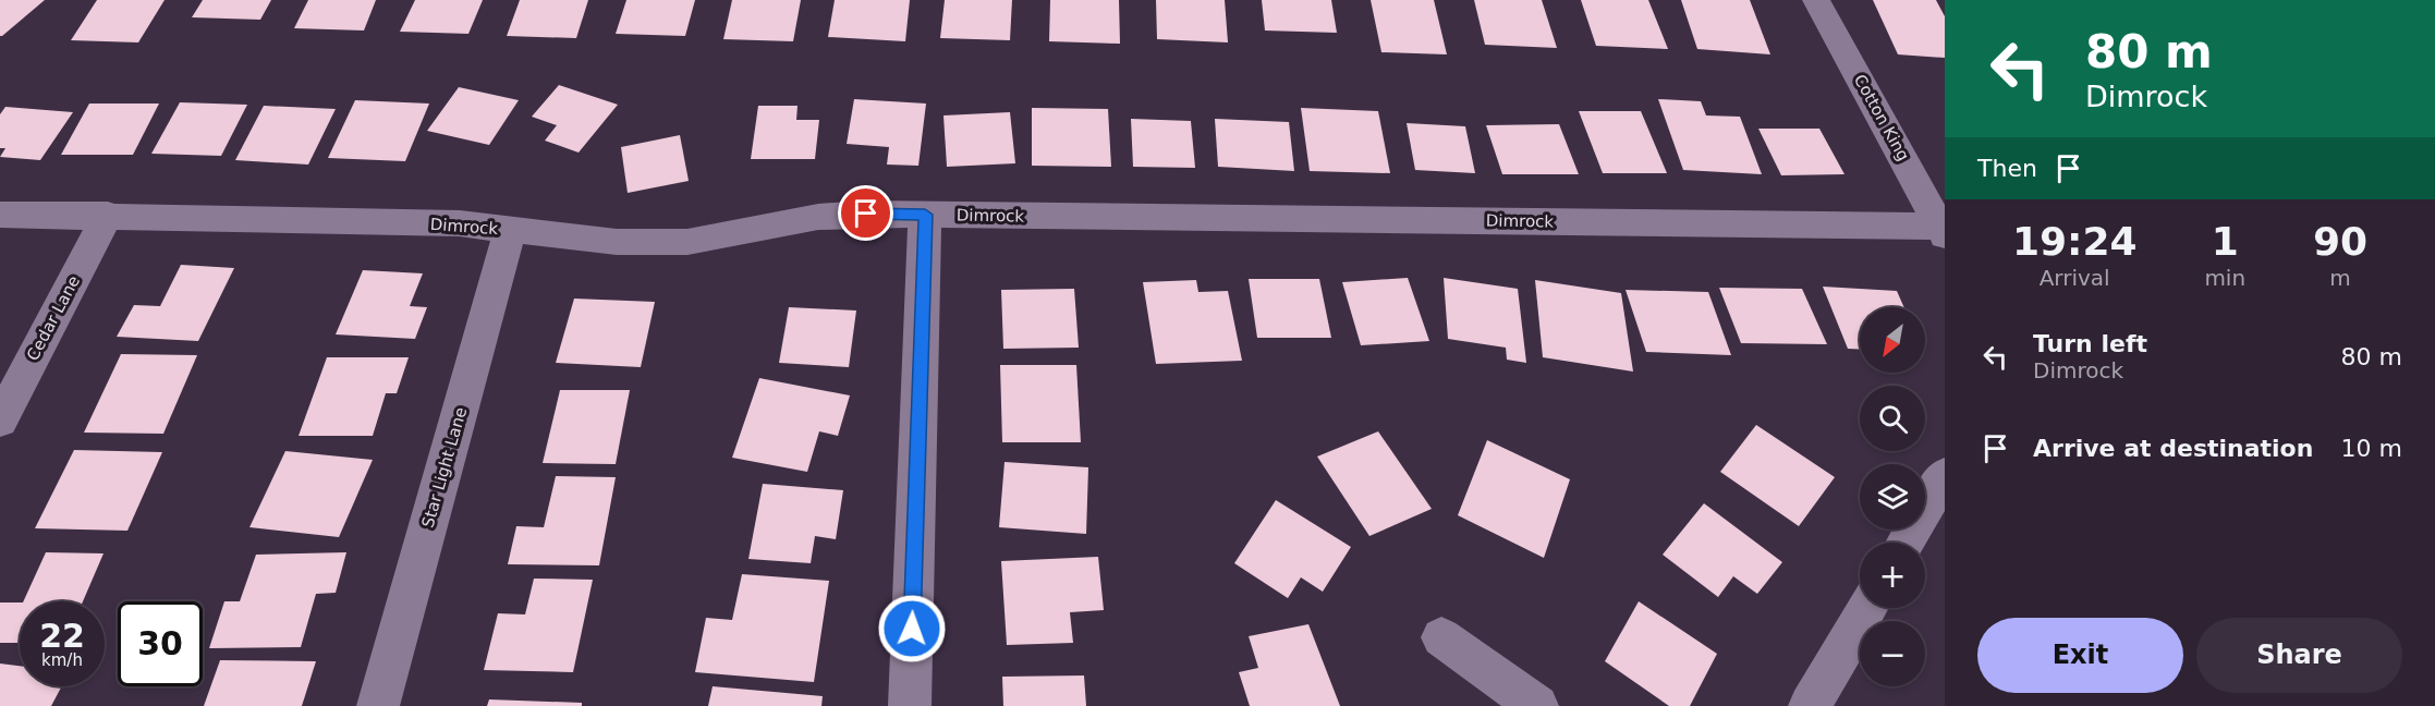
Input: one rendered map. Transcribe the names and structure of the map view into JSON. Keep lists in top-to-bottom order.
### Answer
{
  "streets": {
    "street": [
      "Cotton King",
      "Dimrock",
      "Cedar Lane",
      "Star Light Lane"
    ]
  },
  "crossings": [
    ["Cotton King", "Dimrock"],
    ["Dimrock", "Cedar Lane"],
    ["Dimrock", "Star Light Lane"]
  ],
  "north": "bottom left",
  "page": {
    "turn": ["80 m", "Dimrock"],
    "then": "Then",
    "eta": [
      "19:24",
      "Arrival",
      "1",
      "min",
      "90",
      "m"
    ],
    "map_buttons": ["+", "−"],
    "list": [
      {
        "name": "Turn left",
        "note": "Dimrock",
        "value": "80 m"
      },
      {
        "name": "Arrive at destination",
        "value": "10 m"
      }
    ],
    "speed": "22 km/h",
    "limit": "30",
    "buttons": ["Exit", "Share"]
  }
}
